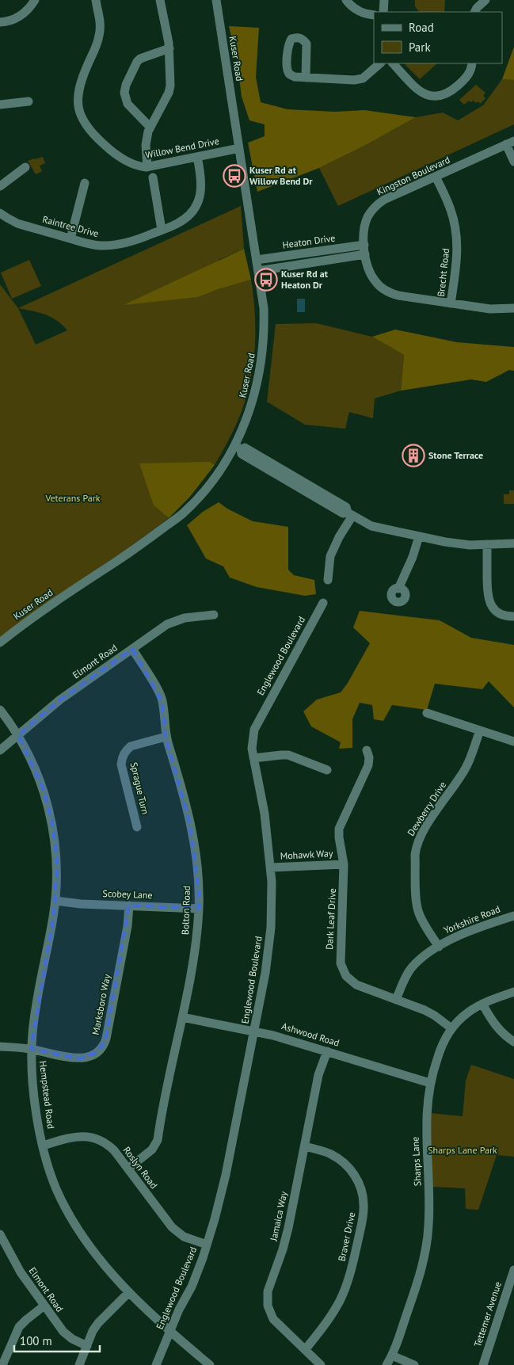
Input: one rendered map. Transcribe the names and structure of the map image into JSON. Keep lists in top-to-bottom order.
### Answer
{
  "streets": {
    "street": [
      "Kuser Road",
      "Willow Bend Drive",
      "Kingston Boulevard",
      "Raintree Drive",
      "Heaton Drive",
      "Brecht Road",
      "Englewood Boulevard",
      "Elmont Road",
      "Sprague Turn",
      "Dewberry Drive",
      "Mohawk Way",
      "Scobey Lane",
      "Bolton Road",
      "Dark Leaf Drive",
      "Yorkshire Road",
      "Marksboro Way",
      "Ashwood Road",
      "Hempstead Road",
      "Sharps Lane",
      "Roslyn Road",
      "Jamaica Way",
      "Braver Drive",
      "Tettemer Avenue"
    ]
  },
  "crossings": [
    ["Kuser Road", "Willow Bend Drive"],
    ["Kuser Road", "Heaton Drive"],
    ["Willow Bend Drive", "Raintree Drive"],
    ["Kingston Boulevard", "Heaton Drive"],
    ["Kingston Boulevard", "Brecht Road"],
    ["Heaton Drive", "Brecht Road"],
    ["Englewood Boulevard", "Mohawk Way"],
    ["Englewood Boulevard", "Ashwood Road"],
    ["Englewood Boulevard", "Hempstead Road"],
    ["Englewood Boulevard", "Roslyn Road"],
    ["Elmont Road", "Bolton Road"],
    ["Elmont Road", "Hempstead Road"],
    ["Sprague Turn", "Bolton Road"],
    ["Dewberry Drive", "Yorkshire Road"],
    ["Mohawk Way", "Dark Leaf Drive"],
    ["Scobey Lane", "Bolton Road"],
    ["Scobey Lane", "Marksboro Way"],
    ["Scobey Lane", "Hempstead Road"],
    ["Bolton Road", "Ashwood Road"],
    ["Bolton Road", "Roslyn Road"],
    ["Dark Leaf Drive", "Yorkshire Road"],
    ["Dark Leaf Drive", "Sharps Lane"],
    ["Marksboro Way", "Hempstead Road"],
    ["Ashwood Road", "Sharps Lane"],
    ["Ashwood Road", "Jamaica Way"],
    ["Hempstead Road", "Roslyn Road"],
    ["Jamaica Way", "Braver Drive"]
  ],
  "parks": ["Veterans Park", "Sharps Lane Park"],
  "places": {
    "bus stop": ["Kuser Rd at Willow Bend Dr", "Kuser Rd at Heaton Dr"],
    "building": ["Stone Terrace"]
  },
  "legend": ["Road", "Park"],
  "scale_bar": "100 m"
}
